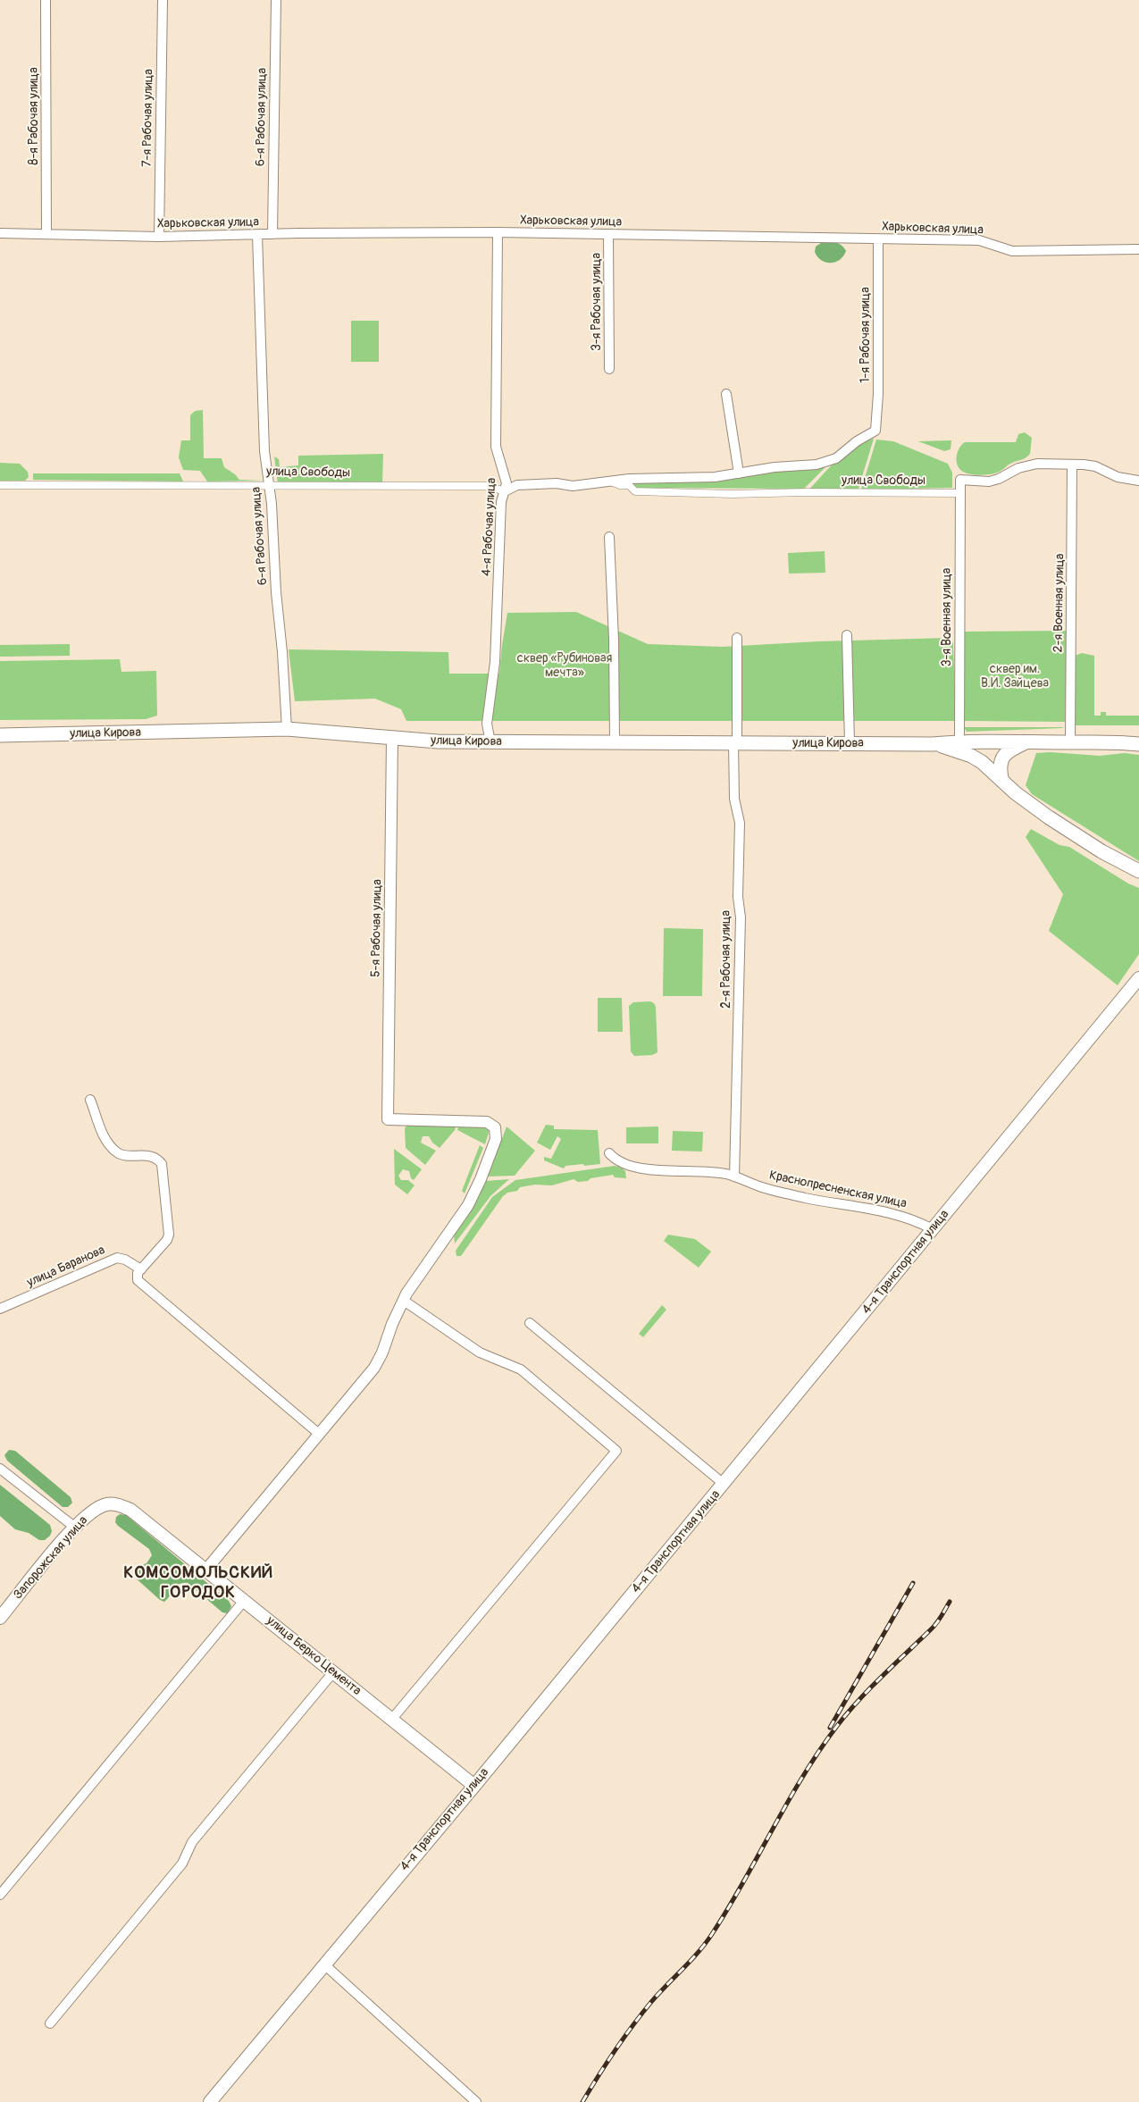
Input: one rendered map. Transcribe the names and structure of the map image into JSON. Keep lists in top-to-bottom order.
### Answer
{
  "streets": {
    "main road": [
      "улица Кирова",
      "4-я Транспортная улица",
      "Запорожская улица",
      "улица Берко Цемента"
    ],
    "street": [
      "8-я Рабочая улица",
      "6-я Рабочая улица",
      "7-я Рабочая улица",
      "Харьковская улица",
      "3-я Рабочая улица",
      "1-я Рабочая улица",
      "улица Свободы",
      "4-я Рабочая улица",
      "2-я Военная улица",
      "3-я Военная улица",
      "5-я Рабочая улица",
      "2-я Рабочая улица",
      "Краснопресненская улица",
      "улица Баранова"
    ]
  },
  "crossings": [
    ["8-я Рабочая улица", "Харьковская улица"],
    ["6-я Рабочая улица", "Харьковская улица"],
    ["6-я Рабочая улица", "улица Свободы"],
    ["6-я Рабочая улица", "улица Кирова"],
    ["7-я Рабочая улица", "Харьковская улица"],
    ["Харьковская улица", "3-я Рабочая улица"],
    ["Харьковская улица", "1-я Рабочая улица"],
    ["Харьковская улица", "4-я Рабочая улица"],
    ["1-я Рабочая улица", "улица Свободы"],
    ["улица Свободы", "4-я Рабочая улица"],
    ["улица Свободы", "3-я Военная улица"],
    ["4-я Рабочая улица", "улица Кирова"],
    ["2-я Военная улица", "улица Кирова"],
    ["3-я Военная улица", "улица Кирова"],
    ["улица Кирова", "5-я Рабочая улица"],
    ["улица Кирова", "2-я Рабочая улица"],
    ["2-я Рабочая улица", "Краснопресненская улица"],
    ["Краснопресненская улица", "4-я Транспортная улица"],
    ["4-я Транспортная улица", "улица Берко Цемента"],
    ["Запорожская улица", "улица Берко Цемента"]
  ],
  "districts": ["КОМСОМОЛЬСКИЙ ГОРОДОК"],
  "parks": ["сквер «Рубиновая мечта»", "сквер им. В.И. Зайцева"]
}
